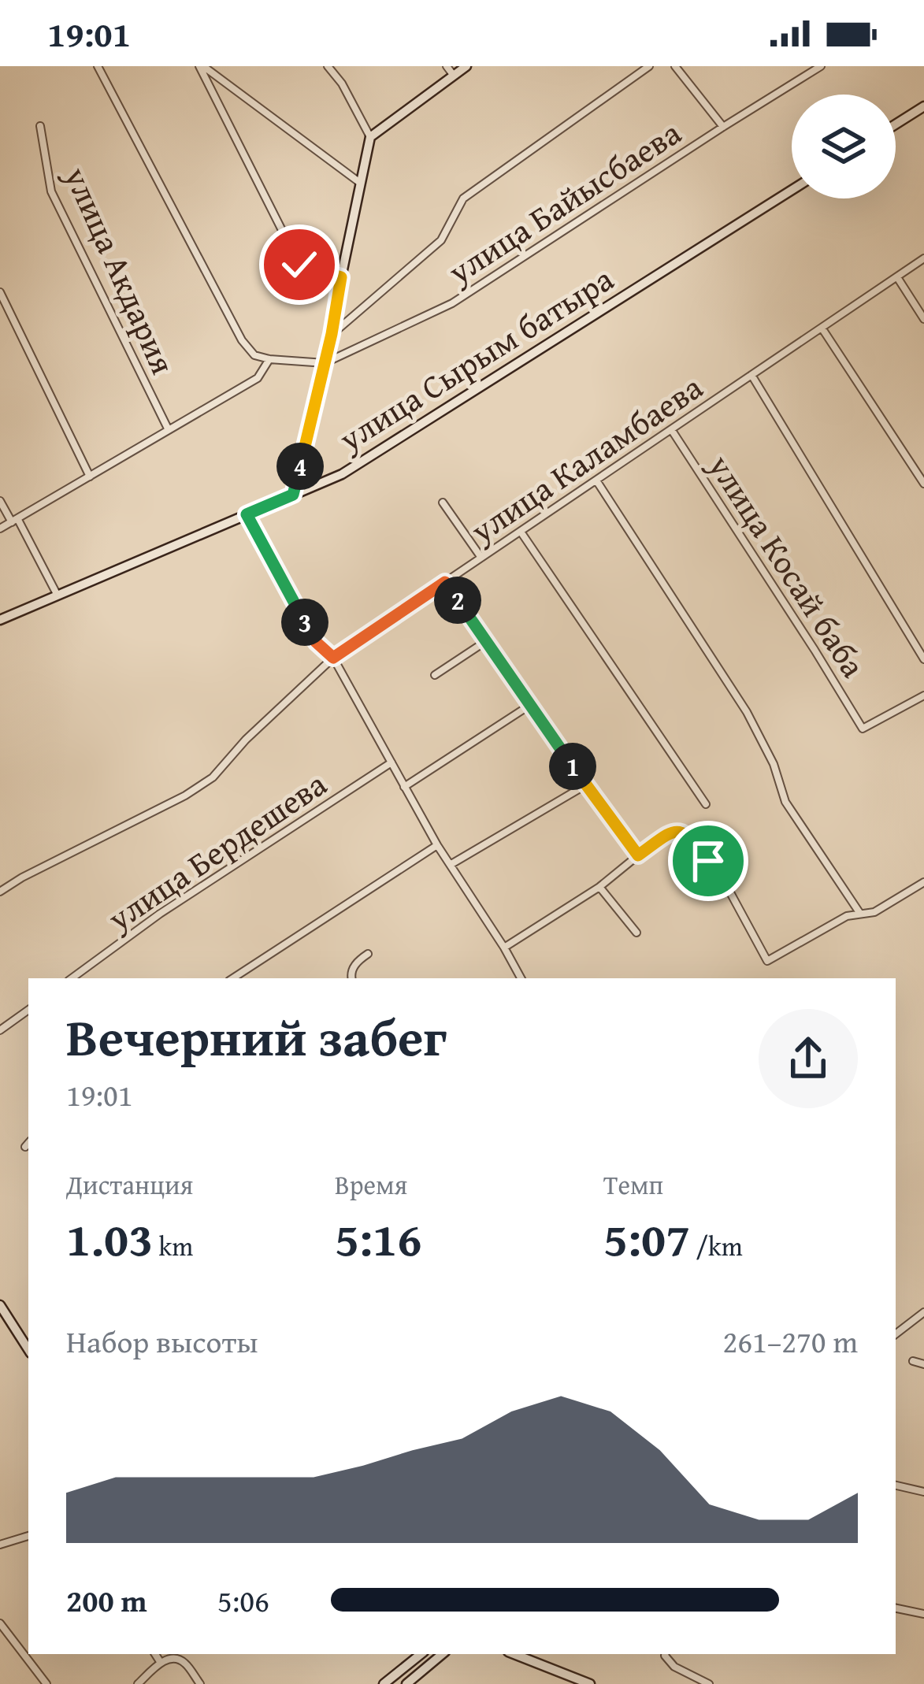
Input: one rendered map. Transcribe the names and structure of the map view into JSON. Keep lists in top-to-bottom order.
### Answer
{
  "streets": {
    "street": [
      "улица Байысбаева",
      "улица Акдария",
      "улица Сырым батыра",
      "улица Каламбаева",
      "улица Косай баба",
      "улица Бердешева"
    ]
  },
  "crossings": [
    ["улица Каламбаева", "улица Косай баба"]
  ],
  "page": {
    "status": "19:01",
    "pins": [
      "4",
      "2",
      "3",
      "1"
    ],
    "heading": ["Вечерний забег", "19:01"],
    "stats": [
      ["Дистанция", "1.03 km"],
      ["Время", "5:16"],
      ["Темп", "5:07 /km"]
    ],
    "chart": ["Набор высоты", "261–270 m"],
    "list": [
      {
        "name": "200 m",
        "note": "5:06"
      }
    ]
  }
}
